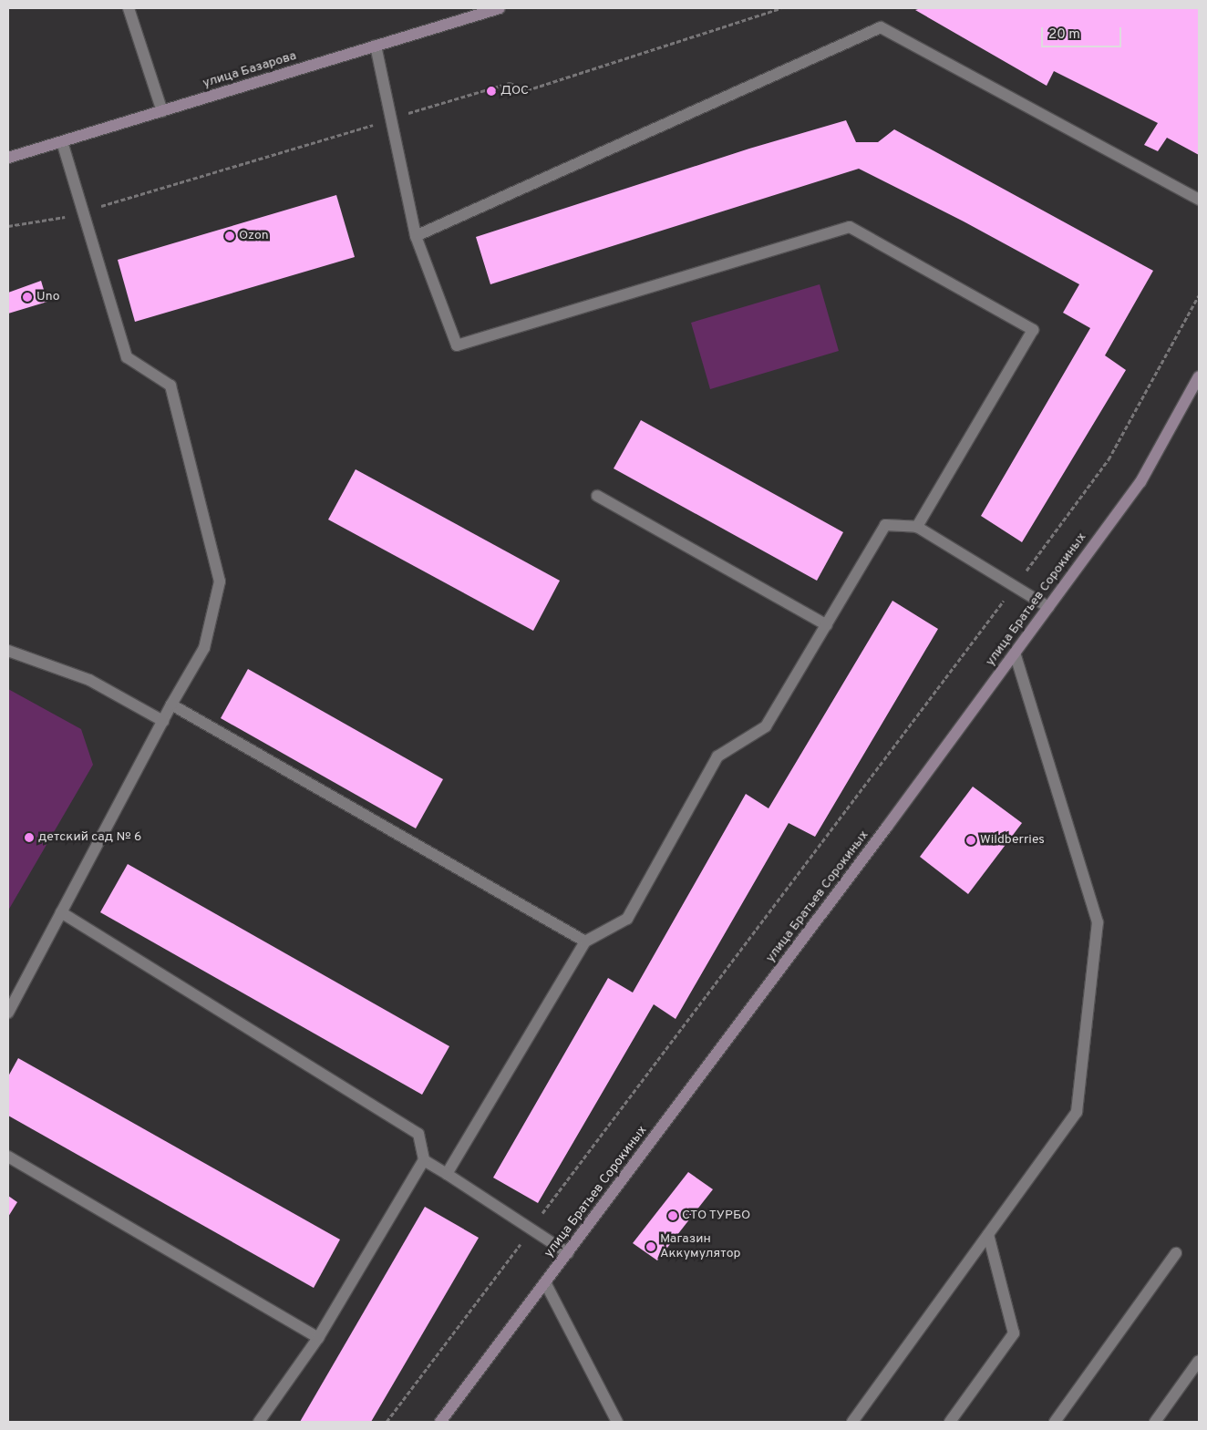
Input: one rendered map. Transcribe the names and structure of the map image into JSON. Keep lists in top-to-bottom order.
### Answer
{
  "streets": {
    "street": ["улица Базарова", "улица Братьев Сорокиных"]
  },
  "places": [
    "ДОС",
    "Ozon",
    "Uno",
    "детский сад № 6",
    "Wildberries",
    "СТО ТУРБО",
    "Магазин Аккумулятор"
  ],
  "scale_bar": "20 m"
}
